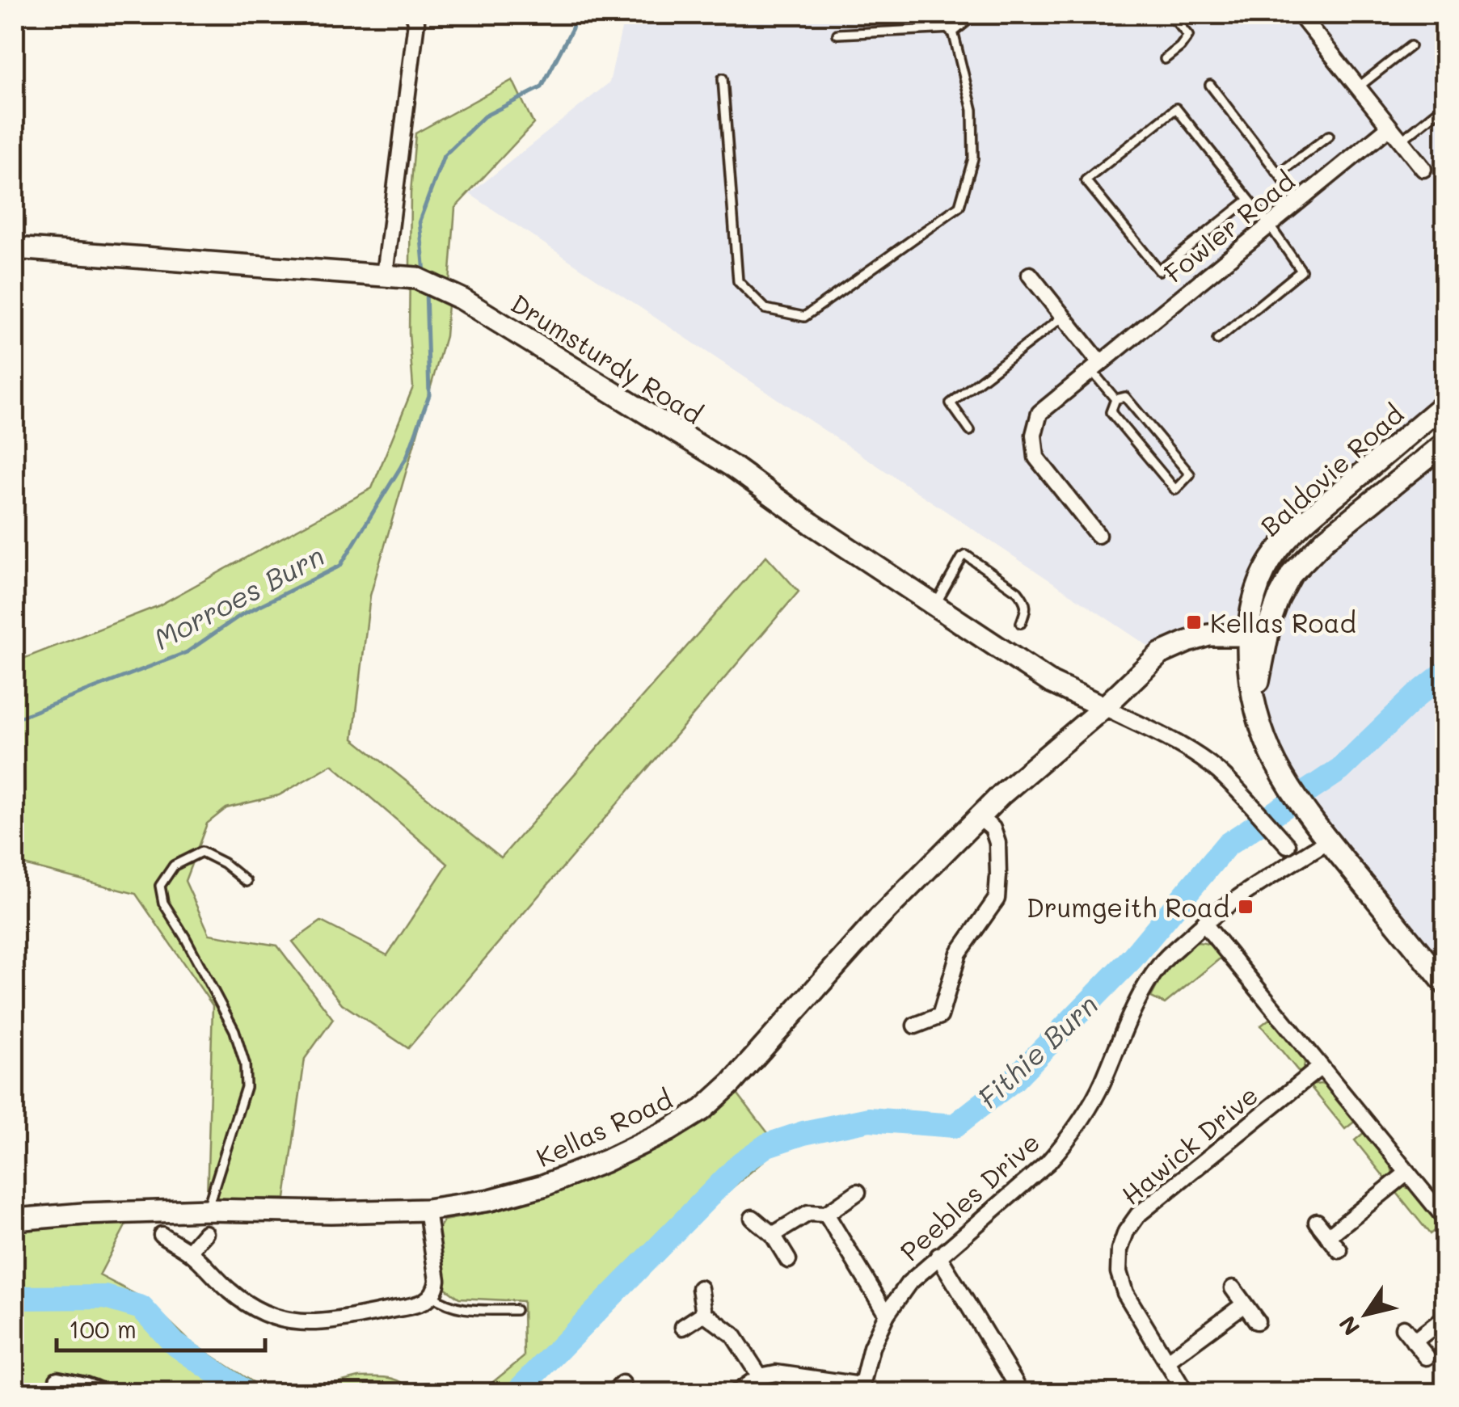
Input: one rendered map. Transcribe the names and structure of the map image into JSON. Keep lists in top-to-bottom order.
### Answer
{
  "streets": {
    "main road": ["Drumsturdy Road", "Baldovie Road", "Kellas Road"],
    "street": ["Fowler Road", "Hawick Drive", "Peebles Drive"]
  },
  "crossings": [
    ["Drumsturdy Road", "Kellas Road"],
    ["Baldovie Road", "Kellas Road"]
  ],
  "water": ["Morroes Burn", "Fithie Burn"],
  "places": {
    "transit": ["Kellas Road", "Drumgeith Road"]
  },
  "scale_bar": "100 m",
  "north": "bottom left"
}
